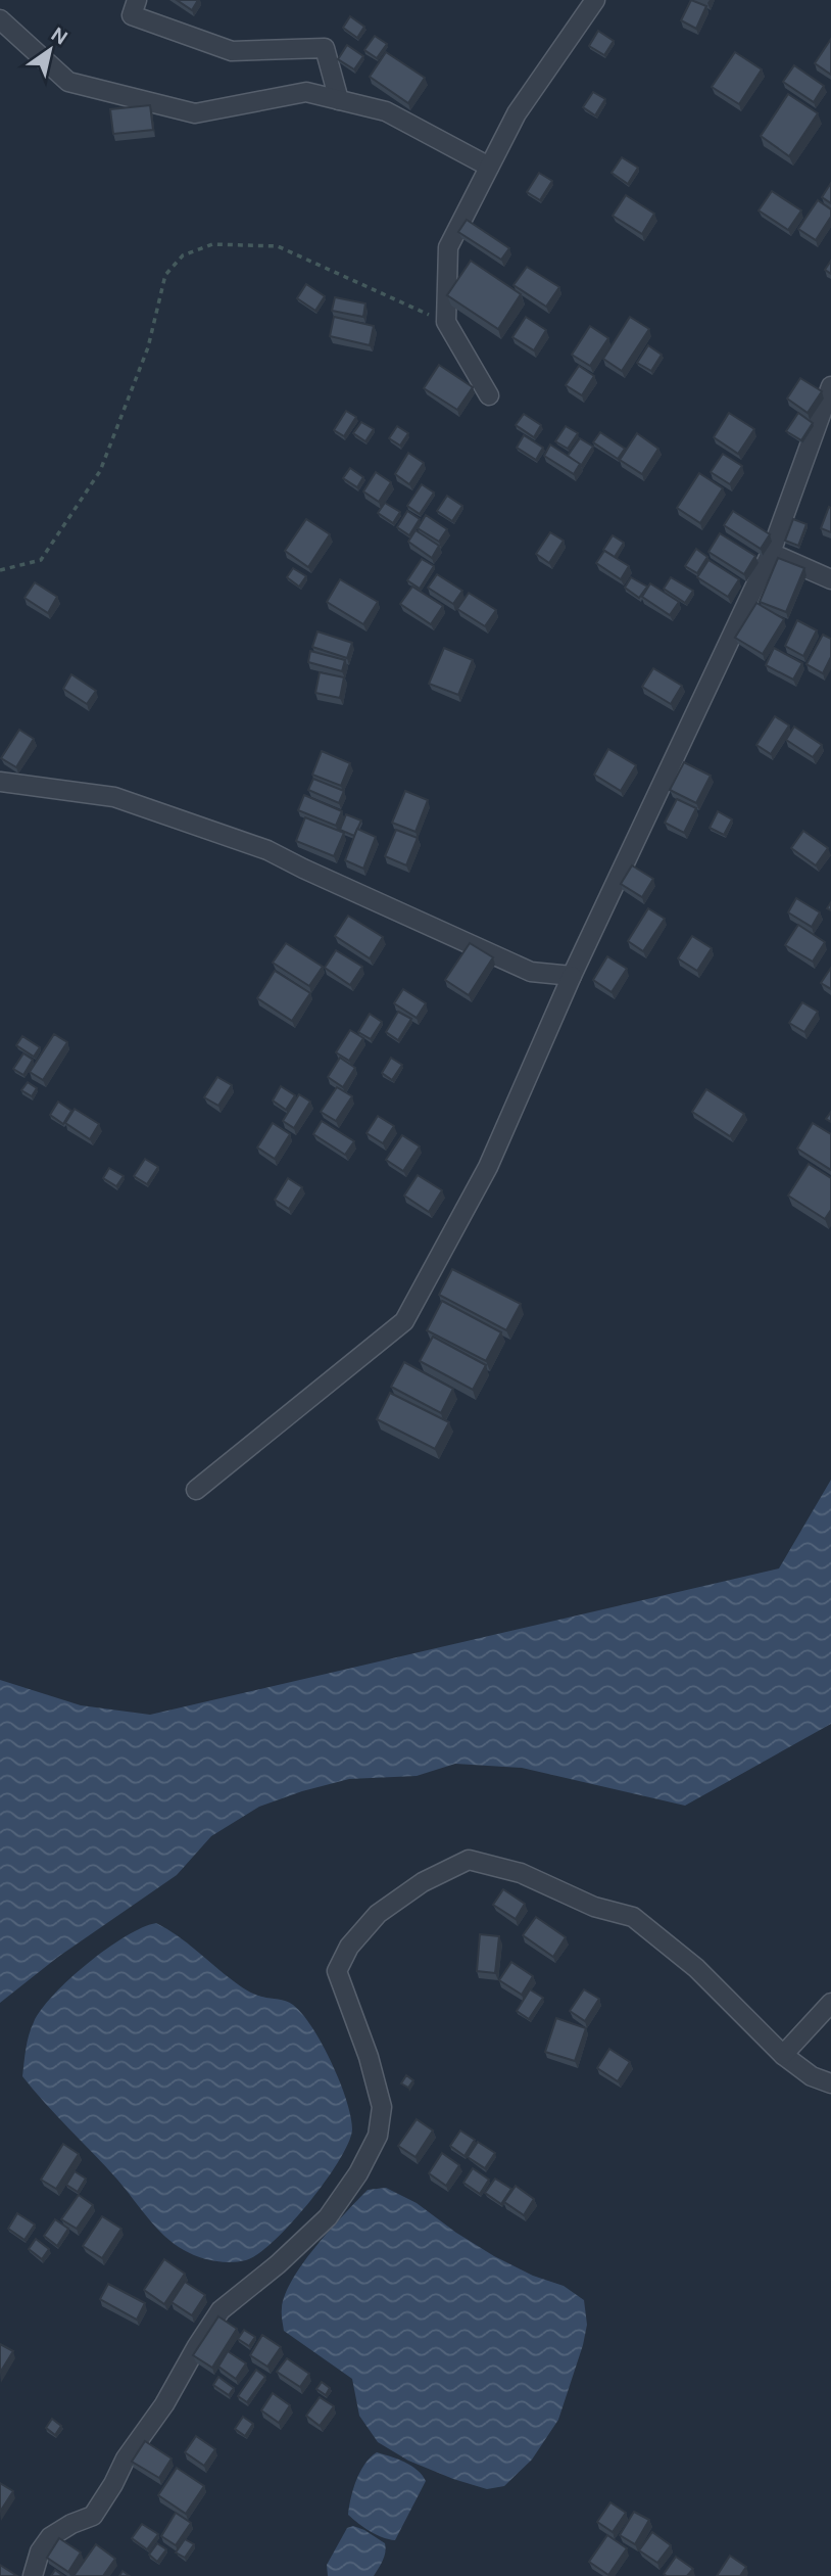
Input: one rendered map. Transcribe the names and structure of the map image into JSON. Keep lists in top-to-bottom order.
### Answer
{
  "north": "top right"
}
